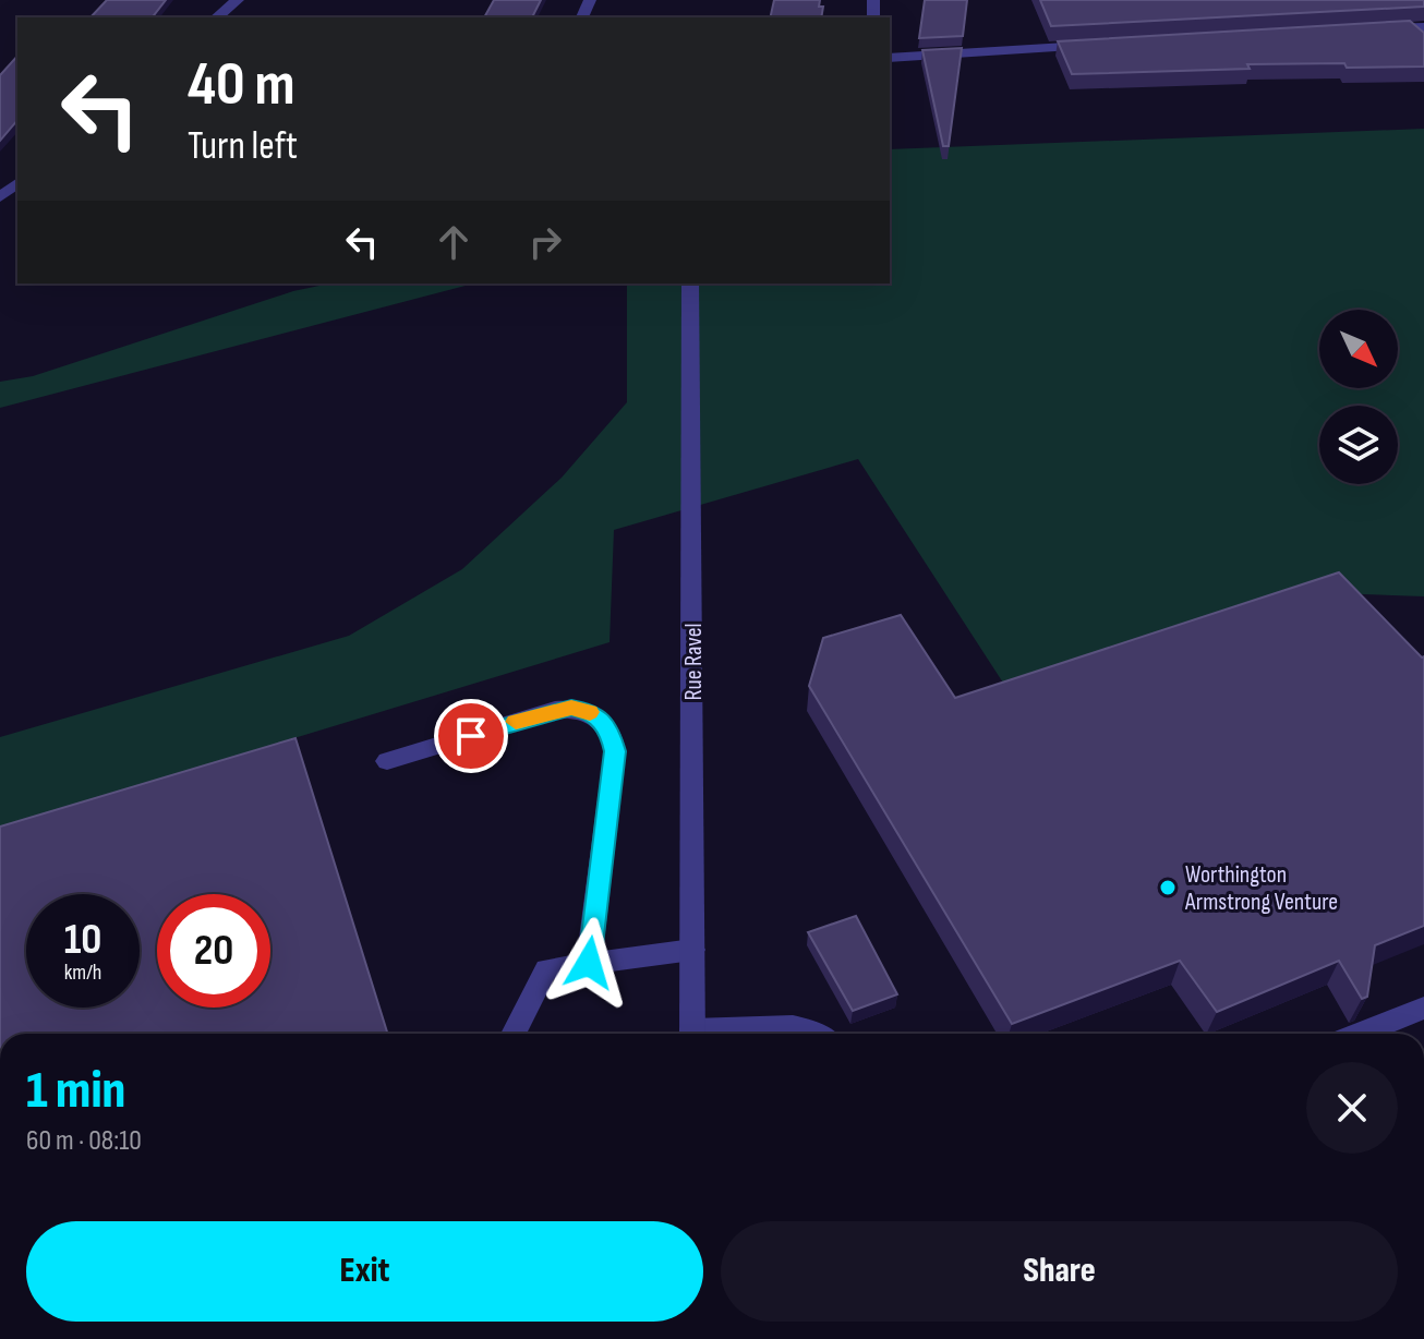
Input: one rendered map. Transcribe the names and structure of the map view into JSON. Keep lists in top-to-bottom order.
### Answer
{
  "streets": {
    "street": ["Rue Ravel"]
  },
  "places": ["Worthington Armstrong Venture"],
  "north": "bottom right",
  "page": {
    "turn": ["40 m", "Turn left"],
    "speed": "10 km/h",
    "limit": "20",
    "heading": ["1 min", "60 m · 08:10"],
    "buttons": ["Exit", "Share"]
  }
}
